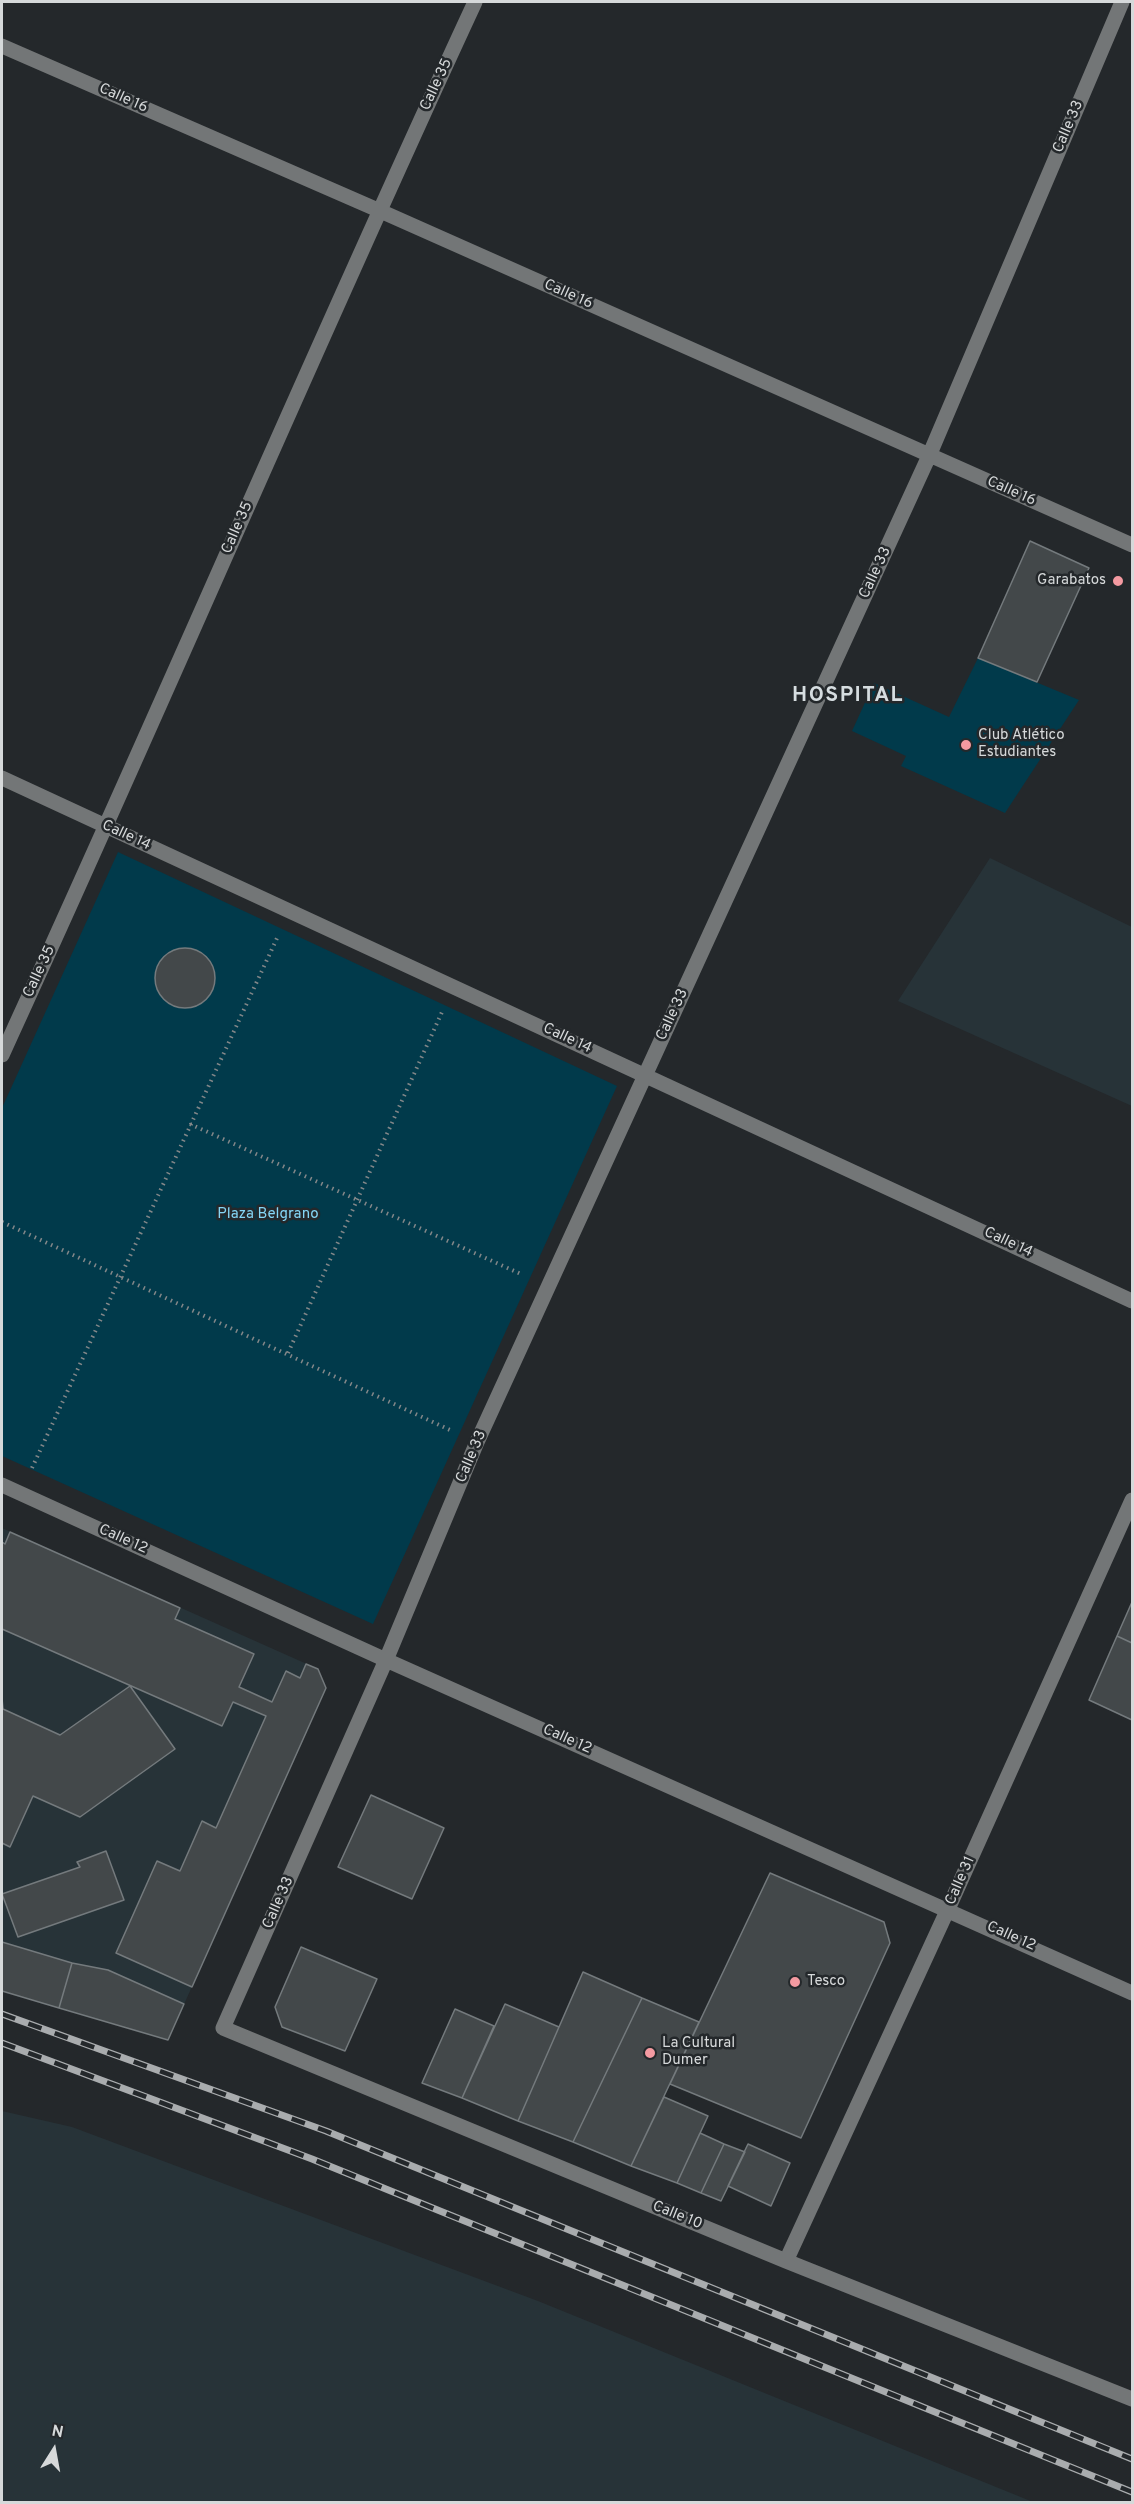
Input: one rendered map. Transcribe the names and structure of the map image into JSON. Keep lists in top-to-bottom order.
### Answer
{
  "streets": {
    "street": [
      "Calle 35",
      "Calle 16",
      "Calle 33",
      "Calle 14",
      "Calle 12",
      "Calle 31",
      "Calle 10"
    ]
  },
  "crossings": [
    ["Calle 35", "Calle 16"],
    ["Calle 35", "Calle 14"],
    ["Calle 16", "Calle 33"],
    ["Calle 33", "Calle 14"],
    ["Calle 33", "Calle 12"],
    ["Calle 33", "Calle 10"],
    ["Calle 12", "Calle 31"],
    ["Calle 31", "Calle 10"]
  ],
  "districts": ["HOSPITAL"],
  "parks": ["Plaza Belgrano"],
  "places": [
    "Garabatos",
    "Club Atlético Estudiantes",
    "Tesco",
    "La Cultural Dumer"
  ],
  "north": "top"
}
